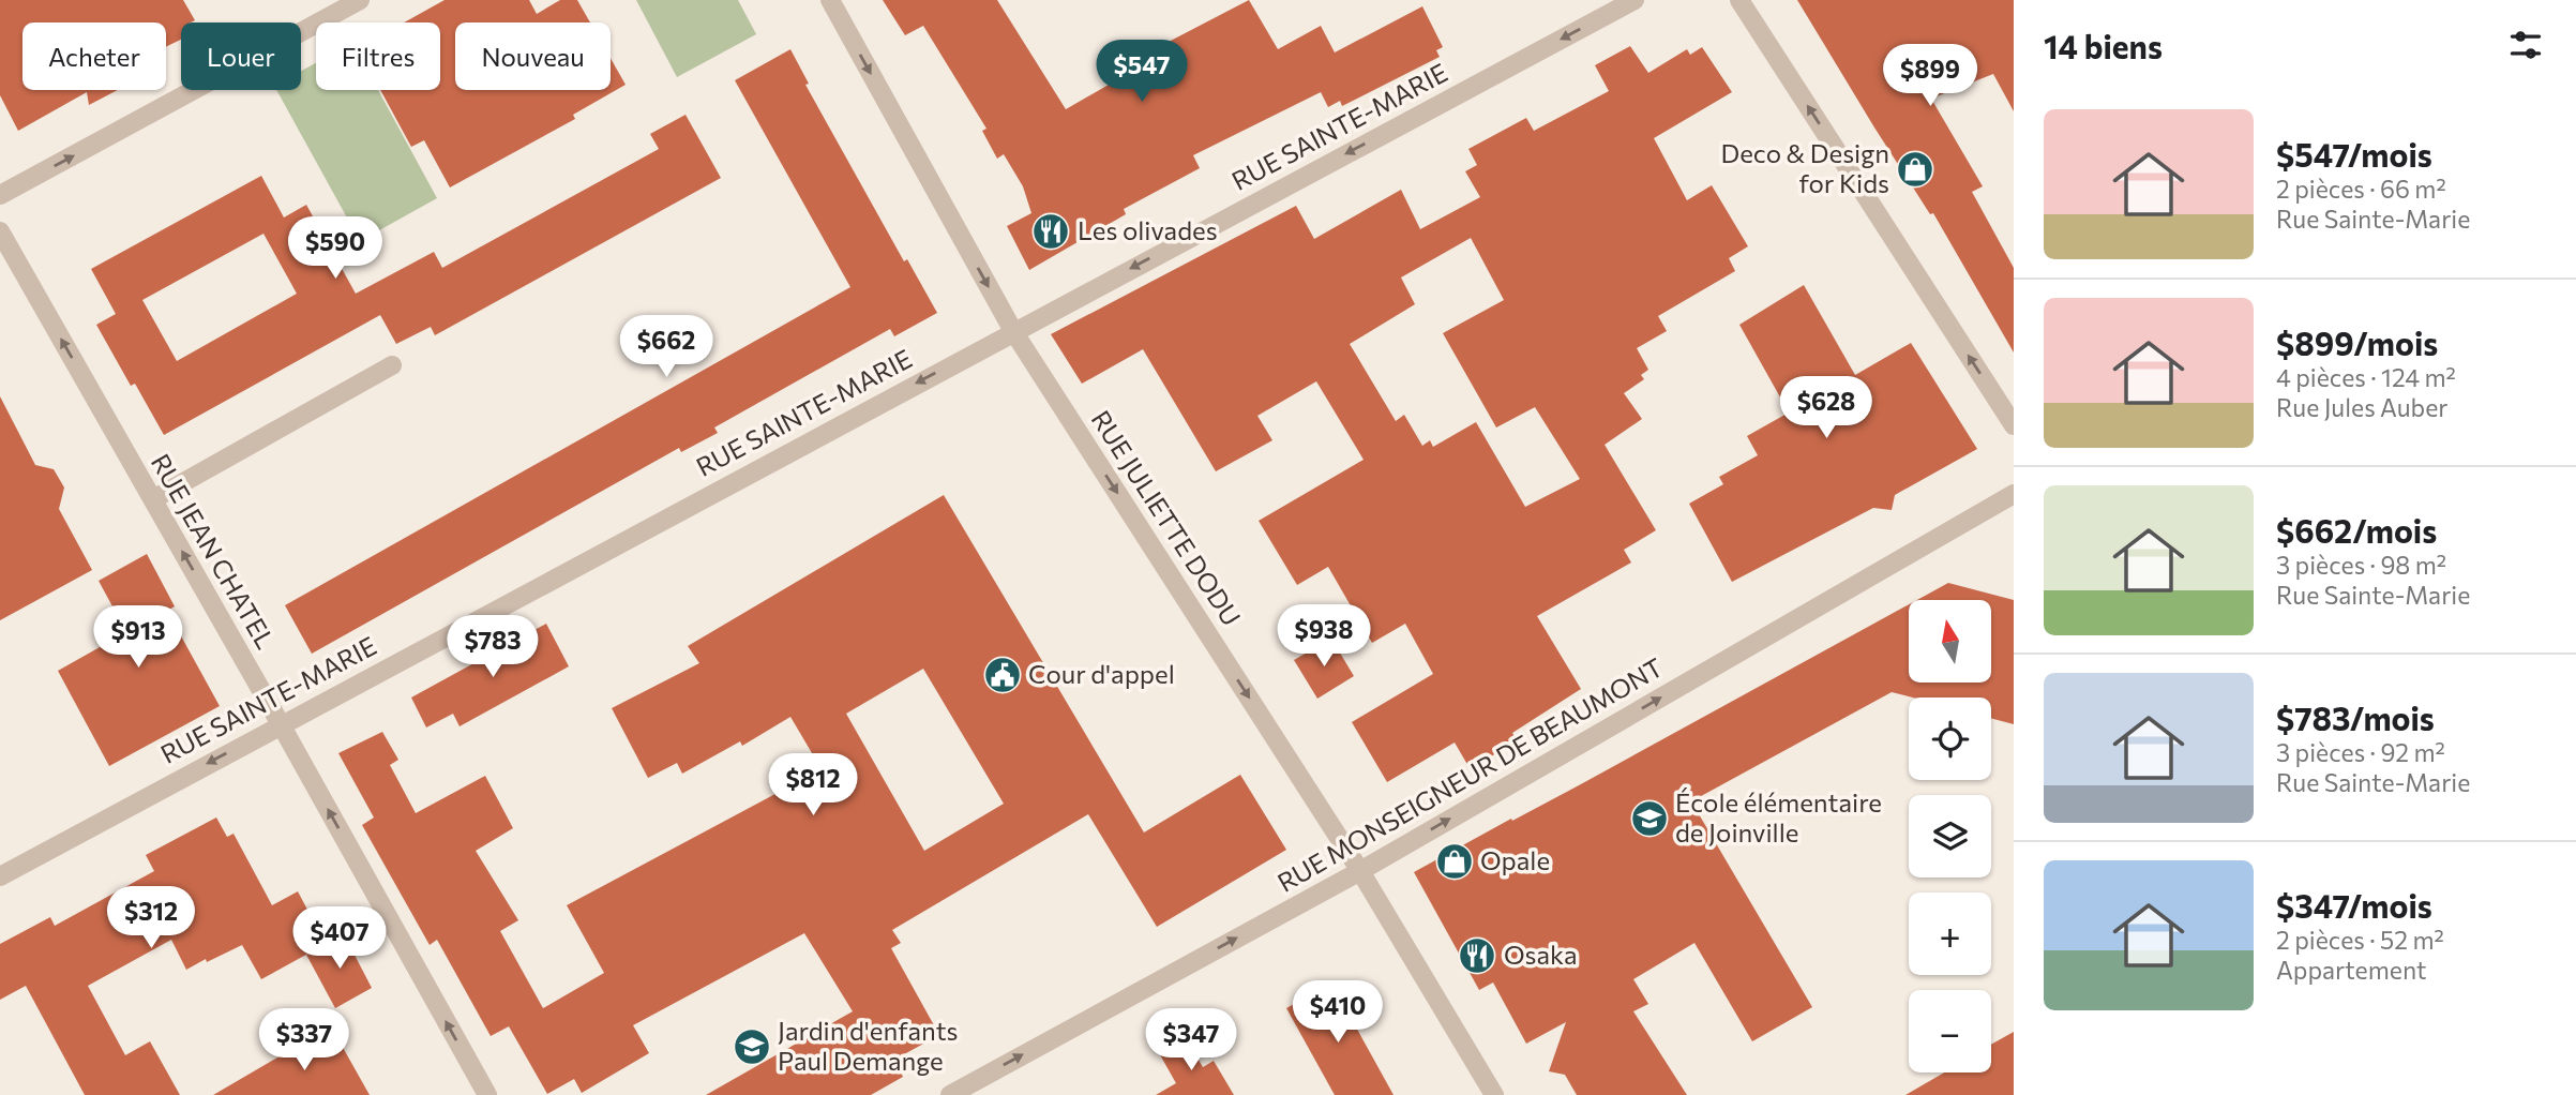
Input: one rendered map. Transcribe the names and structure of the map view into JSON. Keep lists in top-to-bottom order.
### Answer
{
  "streets": {
    "street": [
      "RUE SAINTE-MARIE",
      "RUE JULIETTE DODU",
      "RUE JEAN CHATEL",
      "RUE MONSEIGNEUR DE BEAUMONT"
    ]
  },
  "crossings": [
    ["RUE SAINTE-MARIE", "RUE JULIETTE DODU"],
    ["RUE SAINTE-MARIE", "RUE JEAN CHATEL"],
    ["RUE JULIETTE DODU", "RUE MONSEIGNEUR DE BEAUMONT"]
  ],
  "one_way": [
    "RUE SAINTE-MARIE",
    "RUE JULIETTE DODU",
    "RUE JEAN CHATEL",
    "RUE MONSEIGNEUR DE BEAUMONT"
  ],
  "places": {
    "shop": ["Deco & Design for Kids", "Opale"],
    "restaurant": ["Les olivades", "Osaka"],
    "public building": ["Cour d'appel"],
    "school or university": ["École élémentaire de Joinville", "Jardin d'enfants Paul Demange"]
  },
  "north": "top",
  "page": {
    "heading": "14 biens",
    "chip": [
      "Acheter",
      "Louer",
      "Filtres",
      "Nouveau"
    ],
    "price": [
      "$547",
      "$899",
      "$590",
      "$662",
      "$628",
      "$938",
      "$913",
      "$783",
      "$812",
      "$312",
      "$407",
      "$410",
      "$337",
      "$347"
    ],
    "list": [
      {
        "name": "$547/mois",
        "note": "2 pièces · 66 m² · Rue Sainte-Marie"
      },
      {
        "name": "$899/mois",
        "note": "4 pièces · 124 m² · Rue Jules Auber"
      },
      {
        "name": "$662/mois",
        "note": "3 pièces · 98 m² · Rue Sainte-Marie"
      },
      {
        "name": "$783/mois",
        "note": "3 pièces · 92 m² · Rue Sainte-Marie"
      },
      {
        "name": "$347/mois",
        "note": "2 pièces · 52 m² · Appartement"
      }
    ],
    "map_buttons": ["+", "−"]
  }
}
